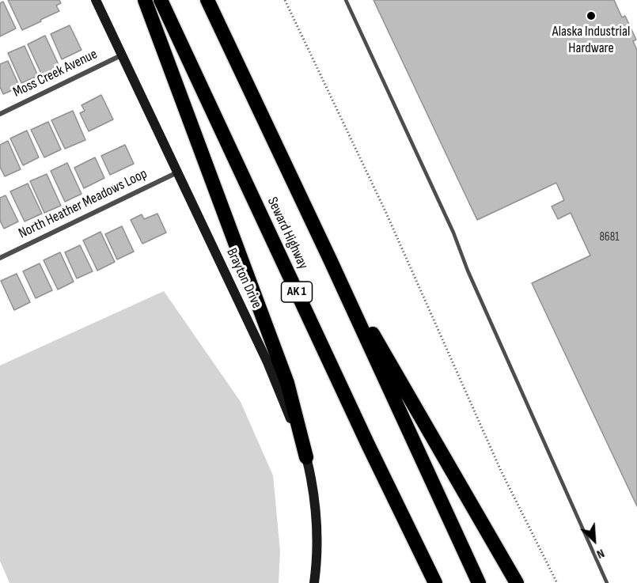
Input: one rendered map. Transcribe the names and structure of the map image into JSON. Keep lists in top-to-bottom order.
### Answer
{
  "streets": {
    "highway": ["Seward Highway", "AK 1"],
    "street": ["Moss Creek Avenue", "North Heather Meadows Loop", "Brayton Drive"]
  },
  "crossings": [
    ["Moss Creek Avenue", "Brayton Drive"],
    ["North Heather Meadows Loop", "Brayton Drive"]
  ],
  "places": ["Alaska Industrial Hardware"],
  "house_numbers": ["8681"],
  "north": "bottom right"
}
